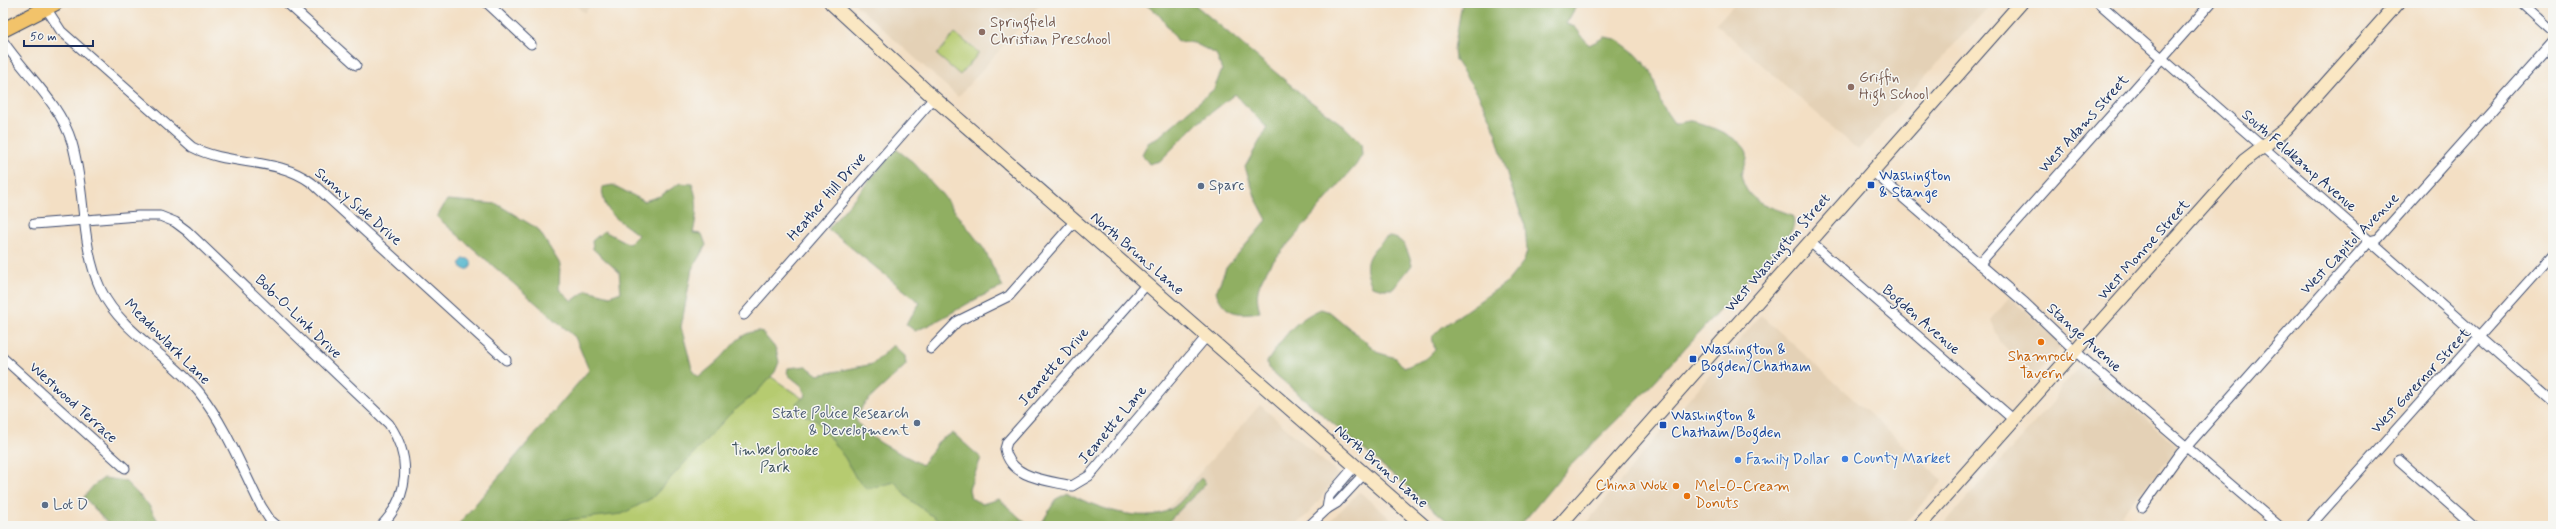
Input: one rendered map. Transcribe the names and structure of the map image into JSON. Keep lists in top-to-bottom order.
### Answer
{
  "streets": {
    "street": [
      "West Adams Street",
      "South Feldkamp Avenue",
      "Heather Hill Drive",
      "Sunny Side Drive",
      "West Capitol Avenue",
      "West Monroe Street",
      "West Washington Street",
      "North Bruns Lane",
      "Bob-O-Link Drive",
      "Bogden Avenue",
      "Stange Avenue",
      "Meadowlark Lane",
      "Jeanette Drive",
      "West Governor Street",
      "Westwood Terrace",
      "Jeanette Lane"
    ]
  },
  "crossings": [
    ["West Adams Street", "South Feldkamp Avenue"],
    ["West Adams Street", "Stange Avenue"],
    ["South Feldkamp Avenue", "West Capitol Avenue"],
    ["South Feldkamp Avenue", "West Monroe Street"],
    ["South Feldkamp Avenue", "West Governor Street"],
    ["Heather Hill Drive", "North Bruns Lane"],
    ["West Capitol Avenue", "Stange Avenue"],
    ["West Monroe Street", "Bogden Avenue"],
    ["West Monroe Street", "Stange Avenue"],
    ["West Washington Street", "Bogden Avenue"],
    ["West Washington Street", "Stange Avenue"],
    ["North Bruns Lane", "Jeanette Drive"],
    ["North Bruns Lane", "Jeanette Lane"],
    ["Bob-O-Link Drive", "Meadowlark Lane"],
    ["Jeanette Drive", "Jeanette Lane"]
  ],
  "parks": ["Timberbrooke Park"],
  "places": {
    "other": [
      "Springfield Christian Preschool",
      "Griffin High School",
      "Sparc",
      "Shamrock Tavern",
      "State Police Research & Development",
      "County Market",
      "Family Dollar",
      "China Wok",
      "Mel-O-Cream Donuts",
      "Lot D"
    ],
    "transit": ["Washington & Stange", "Washington & Bogden/Chatham", "Washington & Chatham/Bogden"]
  },
  "scale_bar": "50 m"
}
